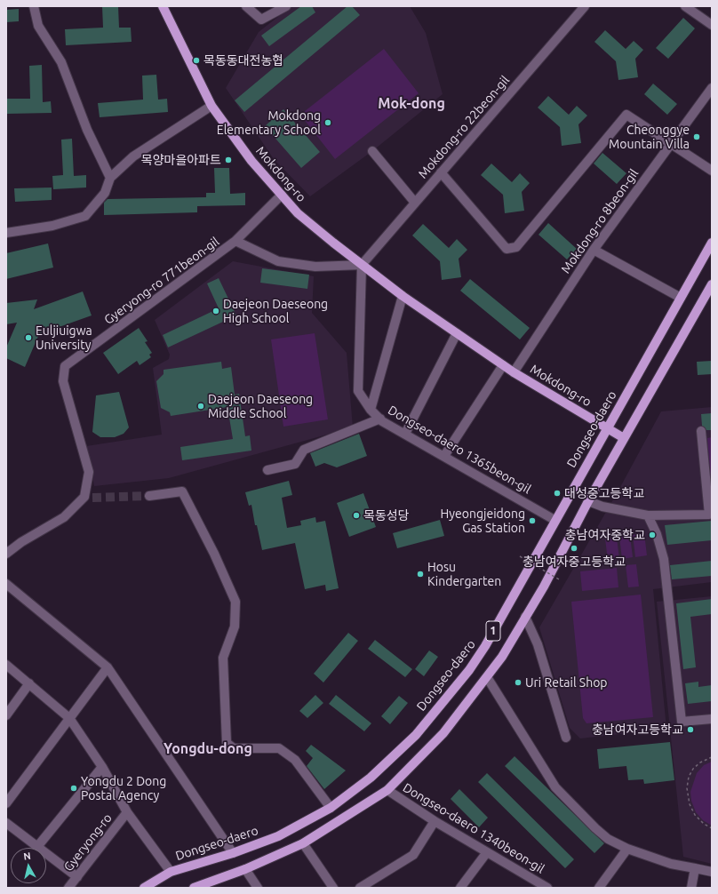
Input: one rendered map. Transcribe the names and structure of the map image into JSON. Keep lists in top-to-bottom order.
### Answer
{
  "streets": {
    "main road": ["Mokdong-ro", "Dongseo-daero", "1"],
    "street": [
      "Mokdong-ro 22beon-gil",
      "Mokdong-ro 8beon-gil",
      "Gyeryong-ro 771beon-gil",
      "Dongseo-daero 1365beon-gil",
      "Dongseo-daero 1340beon-gil",
      "Gyeryong-ro"
    ]
  },
  "crossings": [
    ["Mokdong-ro 22beon-gil", "Mokdong-ro"],
    ["Mokdong-ro 22beon-gil", "Dongseo-daero 1365beon-gil"],
    ["Mokdong-ro", "Mokdong-ro 8beon-gil"],
    ["Mokdong-ro", "Gyeryong-ro 771beon-gil"],
    ["Mokdong-ro", "Dongseo-daero"],
    ["Mokdong-ro", "Dongseo-daero 1365beon-gil"],
    ["Mokdong-ro", "1"],
    ["Dongseo-daero", "Dongseo-daero 1365beon-gil"],
    ["1", "Dongseo-daero 1340beon-gil"]
  ],
  "districts": ["Mok-dong", "Yongdu-dong"],
  "places": [
    "목동동대전농협",
    "Mokdong Elementary School",
    "Cheonggye Mountain Villa",
    "목양마을아파트",
    "Daejeon Daeseong High School",
    "Euljiuigwa University",
    "Daejeon Daeseong Middle School",
    "대성중고등학교",
    "목동성당",
    "Hyeongjeidong Gas Station",
    "충남여자중학교",
    "충남여자중고등학교",
    "Hosu Kindergarten",
    "Uri Retail Shop",
    "충남여자고등학교",
    "Yongdu 2 Dong Postal Agency"
  ],
  "north": "top"
}
